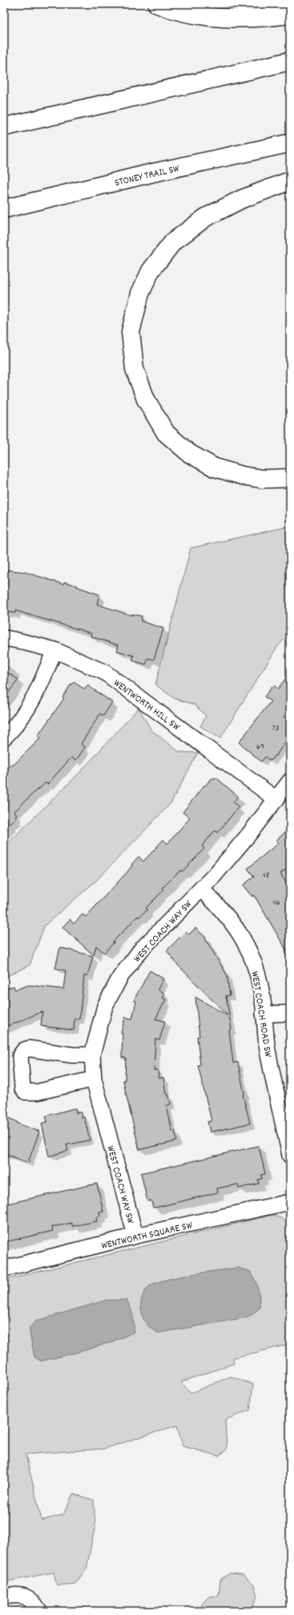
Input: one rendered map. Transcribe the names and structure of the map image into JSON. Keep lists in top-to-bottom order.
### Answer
{
  "streets": {
    "highway": ["STONEY TRAIL SW"],
    "street": [
      "WENTWORTH HILL SW",
      "WEST COACH WAY SW",
      "WEST COACH ROAD SW",
      "WENTWORTH SQUARE SW"
    ]
  },
  "crossings": [
    ["WENTWORTH HILL SW", "WEST COACH WAY SW"],
    ["WEST COACH WAY SW", "WEST COACH ROAD SW"],
    ["WEST COACH WAY SW", "WENTWORTH SQUARE SW"]
  ],
  "house_numbers": [
    "73",
    "69",
    "48",
    "46"
  ]
}
